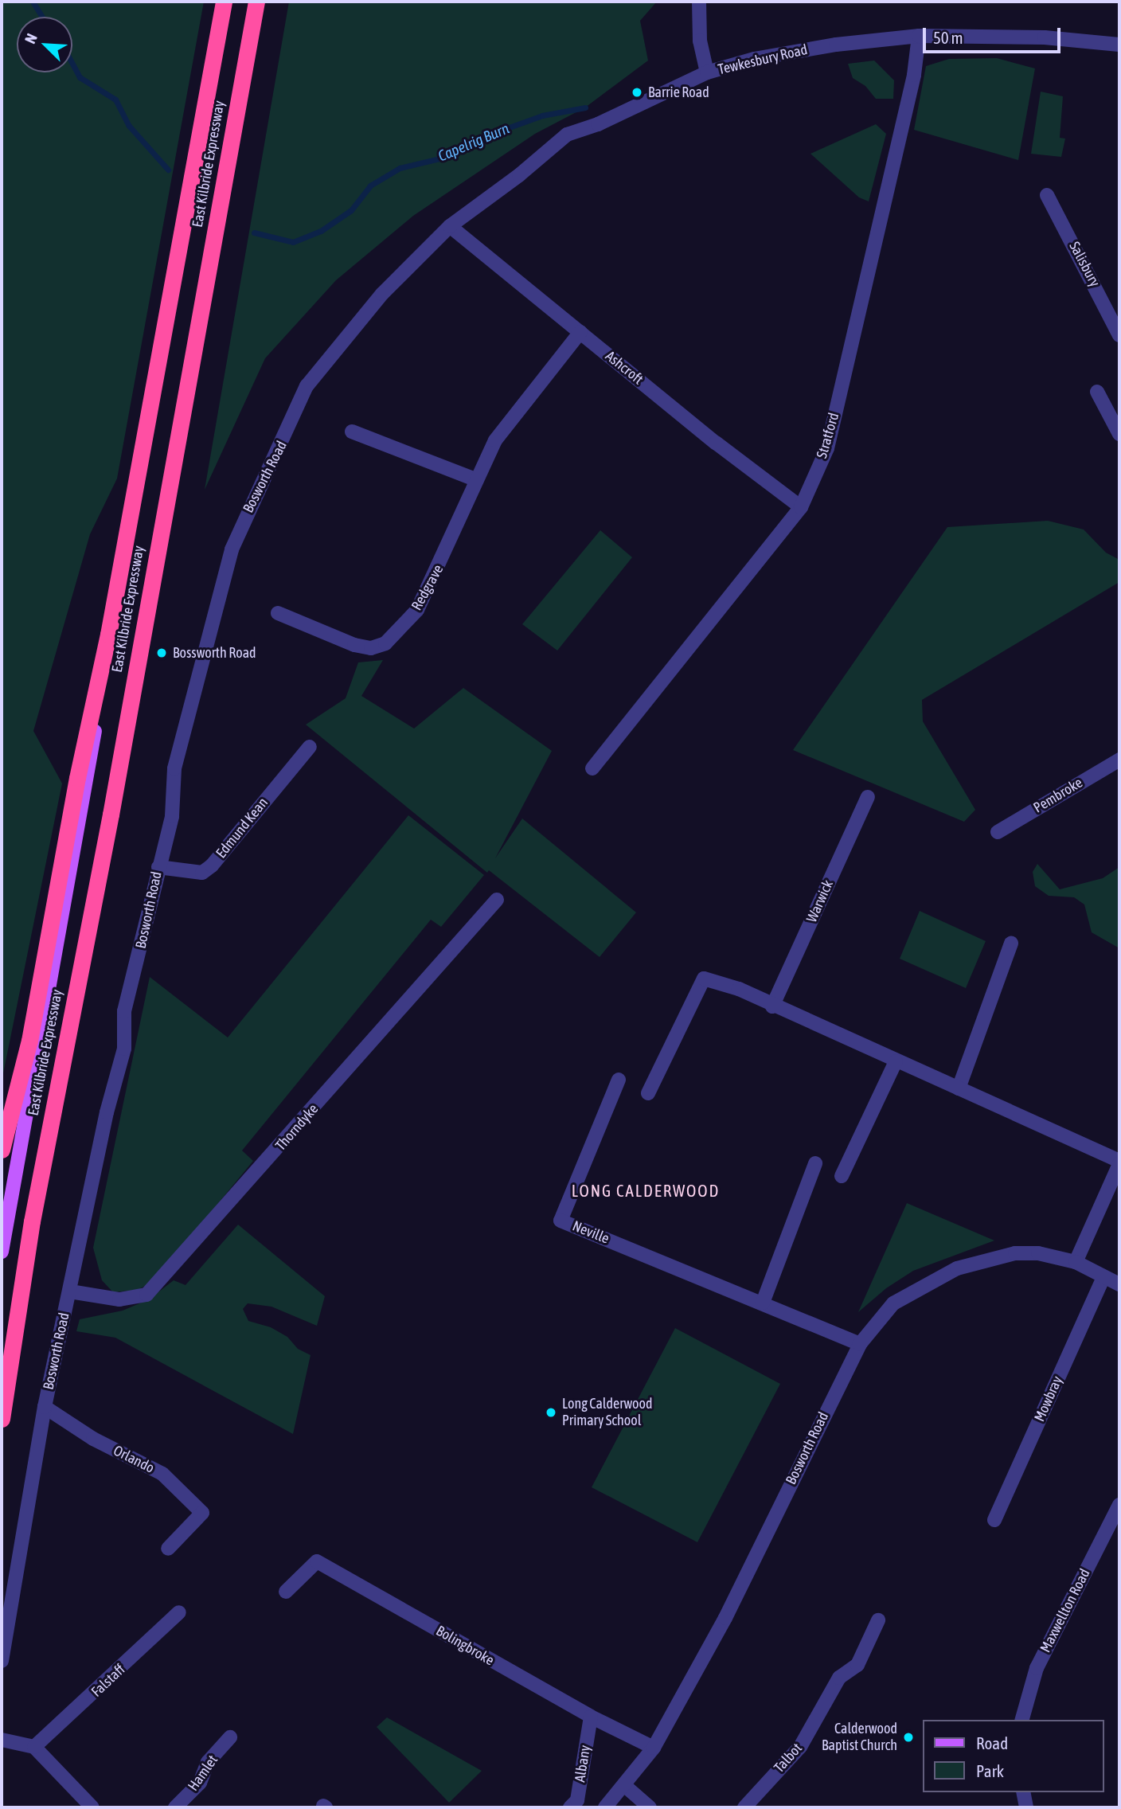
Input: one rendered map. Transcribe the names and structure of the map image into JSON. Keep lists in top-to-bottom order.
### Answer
{
  "streets": {
    "highway": ["East Kilbride Expressway"],
    "street": [
      "Tewkesbury Road",
      "Salisbury",
      "Ashcroft",
      "Stratford",
      "Bosworth Road",
      "Redgrave",
      "Pembroke",
      "Edmund Kean",
      "Warwick",
      "Thorndyke",
      "Neville",
      "Mowbray",
      "Orlando",
      "Maxwellton Road",
      "Bolingbroke",
      "Falstaff",
      "Talbot",
      "Albany",
      "Hamlet"
    ]
  },
  "crossings": [
    ["Tewkesbury Road", "Ashcroft"],
    ["Tewkesbury Road", "Stratford"],
    ["Tewkesbury Road", "Bosworth Road"],
    ["Ashcroft", "Stratford"],
    ["Ashcroft", "Bosworth Road"],
    ["Ashcroft", "Redgrave"],
    ["Bosworth Road", "Edmund Kean"],
    ["Bosworth Road", "Thorndyke"],
    ["Bosworth Road", "Neville"],
    ["Bosworth Road", "Mowbray"],
    ["Bosworth Road", "Orlando"],
    ["Bosworth Road", "Bolingbroke"],
    ["Bolingbroke", "Albany"]
  ],
  "districts": ["LONG CALDERWOOD"],
  "water": ["Capelrig Burn"],
  "places": [
    "Barrie Road",
    "Bossworth Road",
    "Long Calderwood Primary School",
    "Calderwood Baptist Church"
  ],
  "legend": ["Road", "Park"],
  "scale_bar": "50 m",
  "north": "top left"
}
